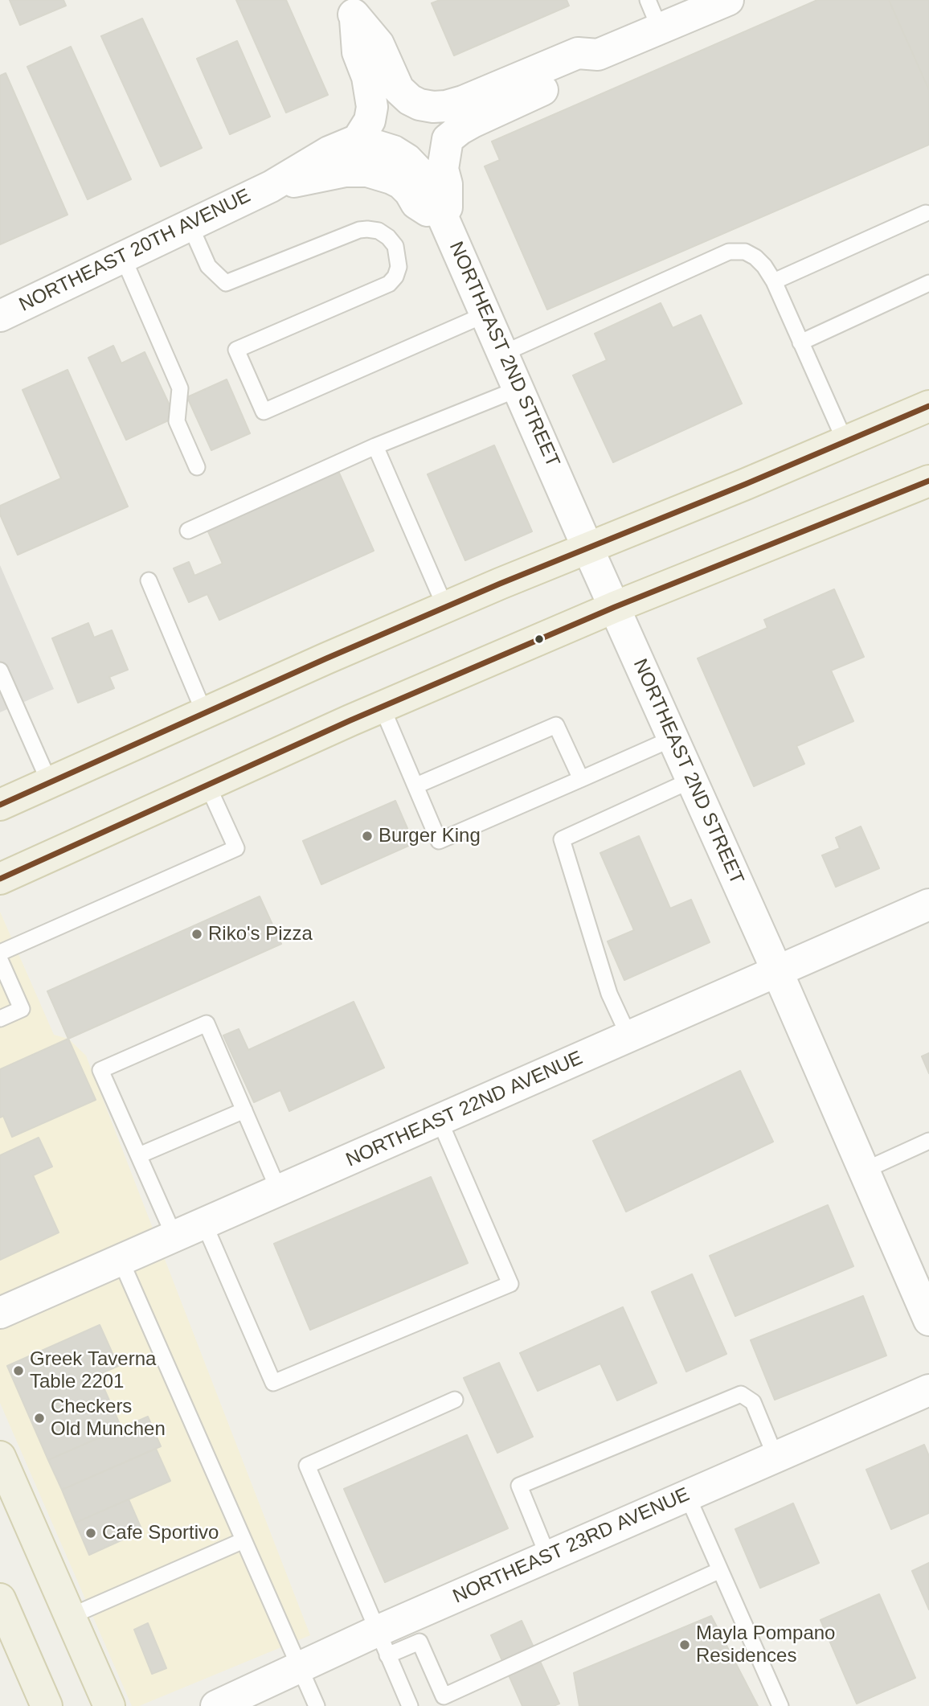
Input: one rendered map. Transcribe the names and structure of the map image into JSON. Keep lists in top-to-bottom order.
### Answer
{
  "streets": {
    "street": [
      "NORTHEAST 20TH AVENUE",
      "NORTHEAST 2ND STREET",
      "NORTHEAST 22ND AVENUE",
      "NORTHEAST 23RD AVENUE"
    ]
  },
  "crossings": [
    ["NORTHEAST 20TH AVENUE", "NORTHEAST 2ND STREET"],
    ["NORTHEAST 2ND STREET", "NORTHEAST 22ND AVENUE"]
  ],
  "places": [
    "Burger King",
    "Riko's Pizza",
    "Greek Taverna Table 2201",
    "Checkers Old Munchen",
    "Cafe Sportivo",
    "Mayla Pompano Residences"
  ]
}
